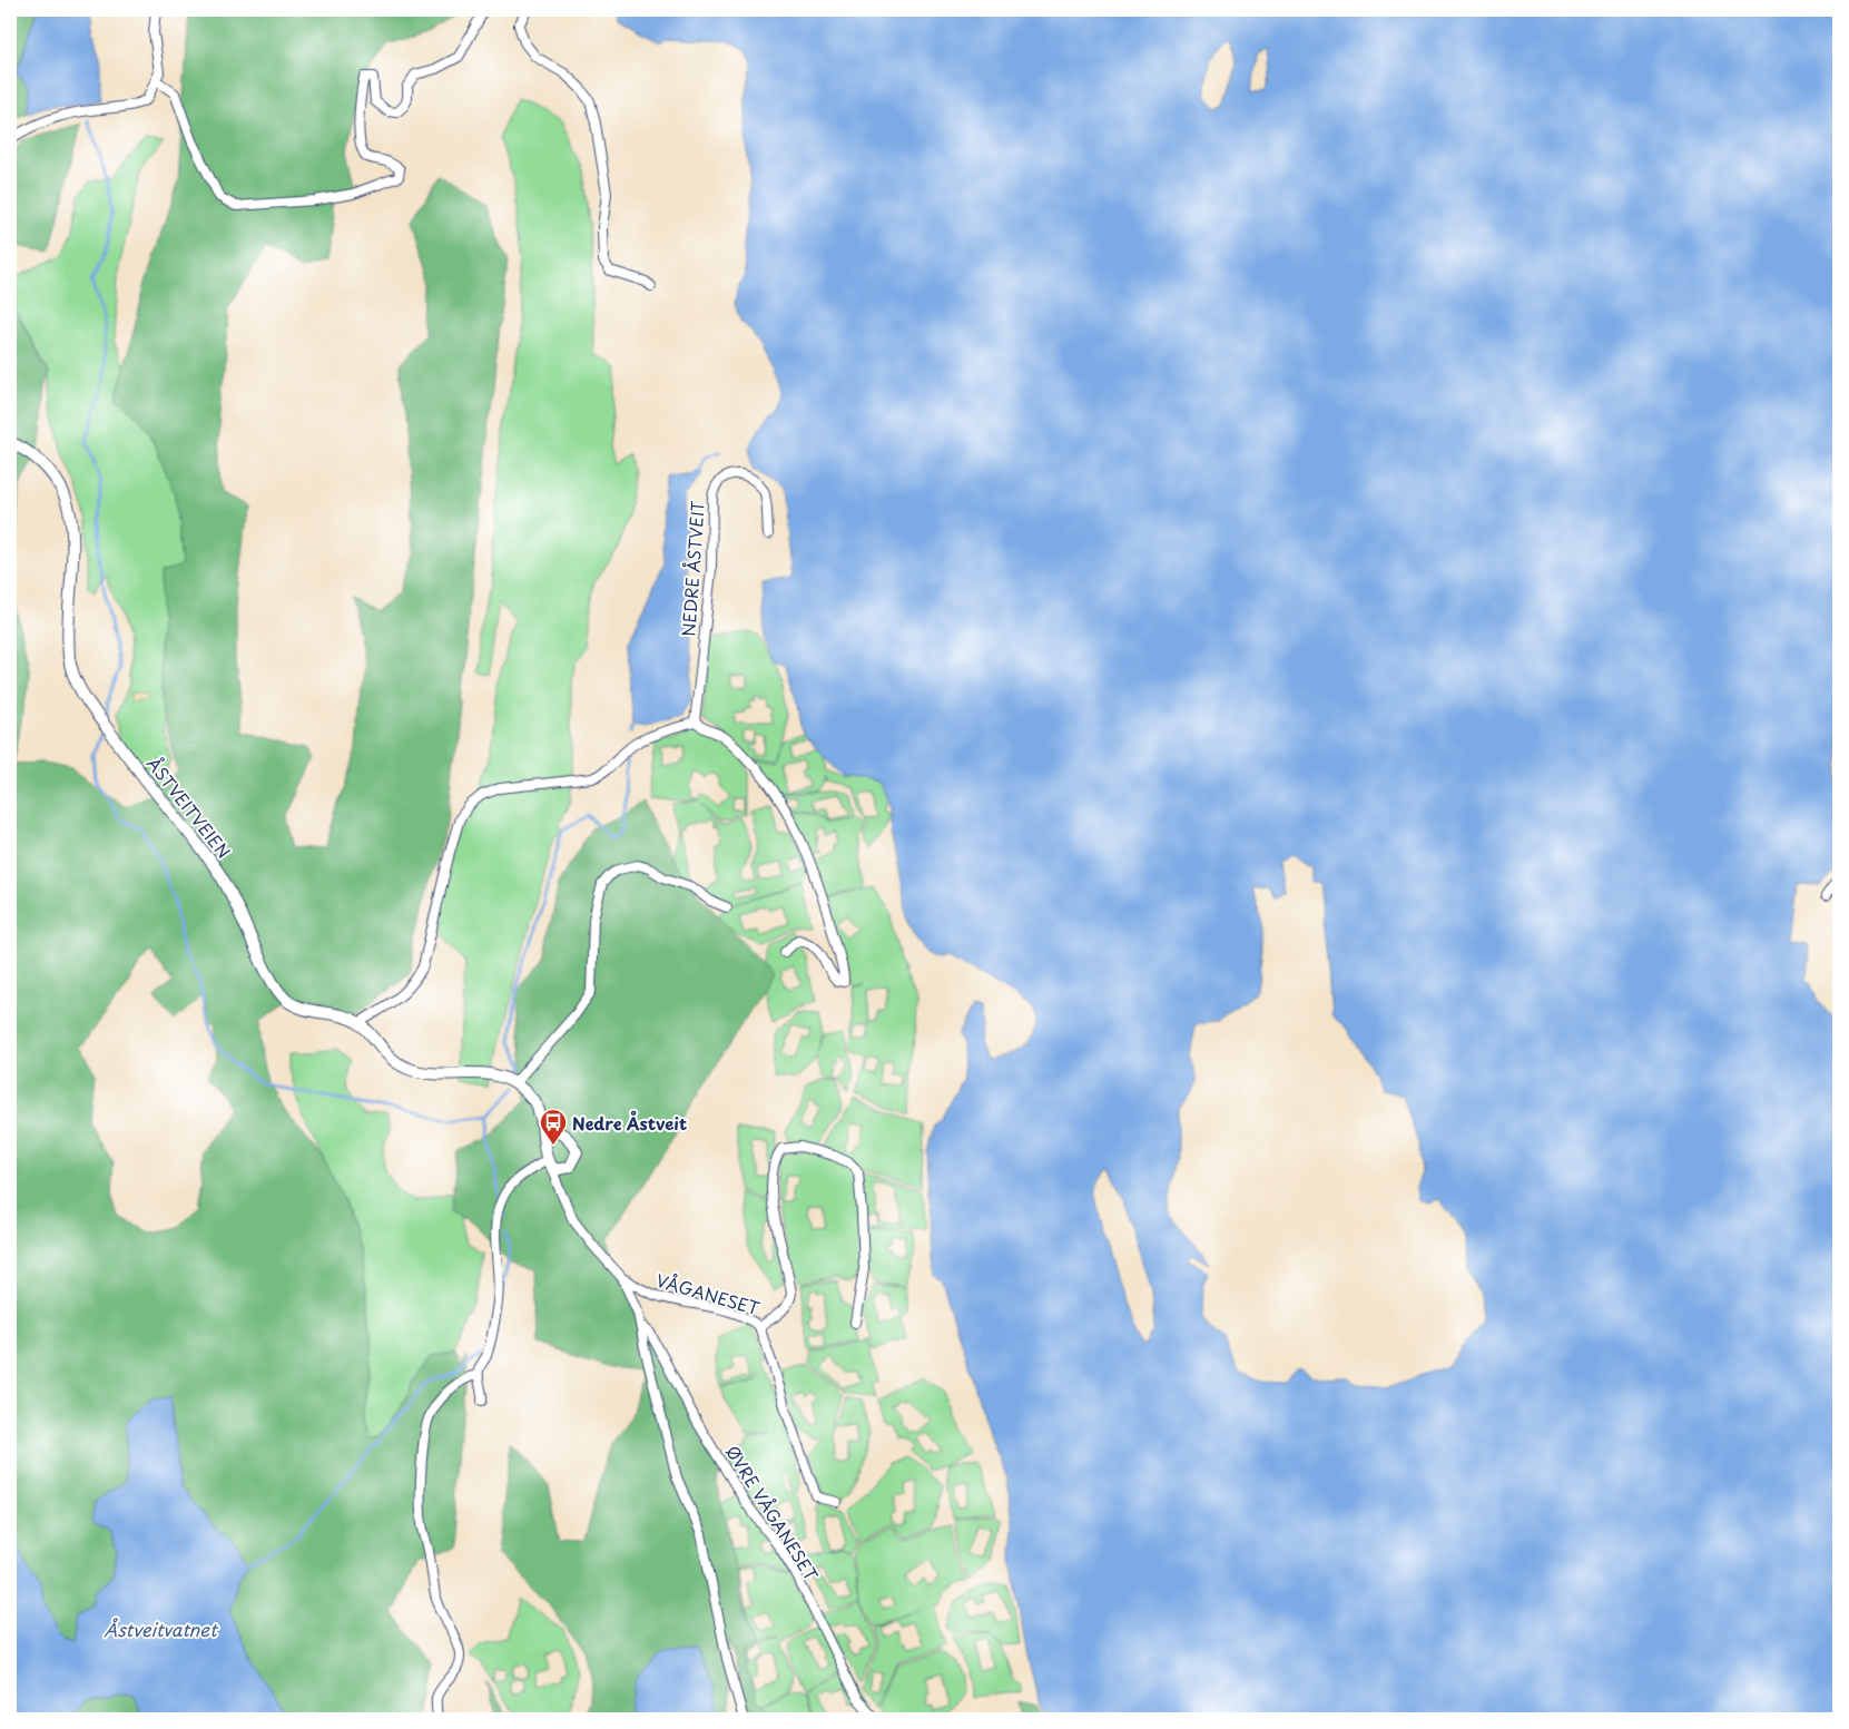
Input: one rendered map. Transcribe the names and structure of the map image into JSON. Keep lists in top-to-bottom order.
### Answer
{
  "streets": {
    "street": [
      "NEDRE ÅSTVEIT",
      "ÅSTVEITVEIEN",
      "VÅGANESET",
      "ØVRE VÅGANESET"
    ]
  },
  "crossings": [
    ["VÅGANESET", "ØVRE VÅGANESET"]
  ],
  "water": ["Åstveitvatnet"],
  "places": {
    "bus stop": ["Nedre Åstveit"]
  }
}
